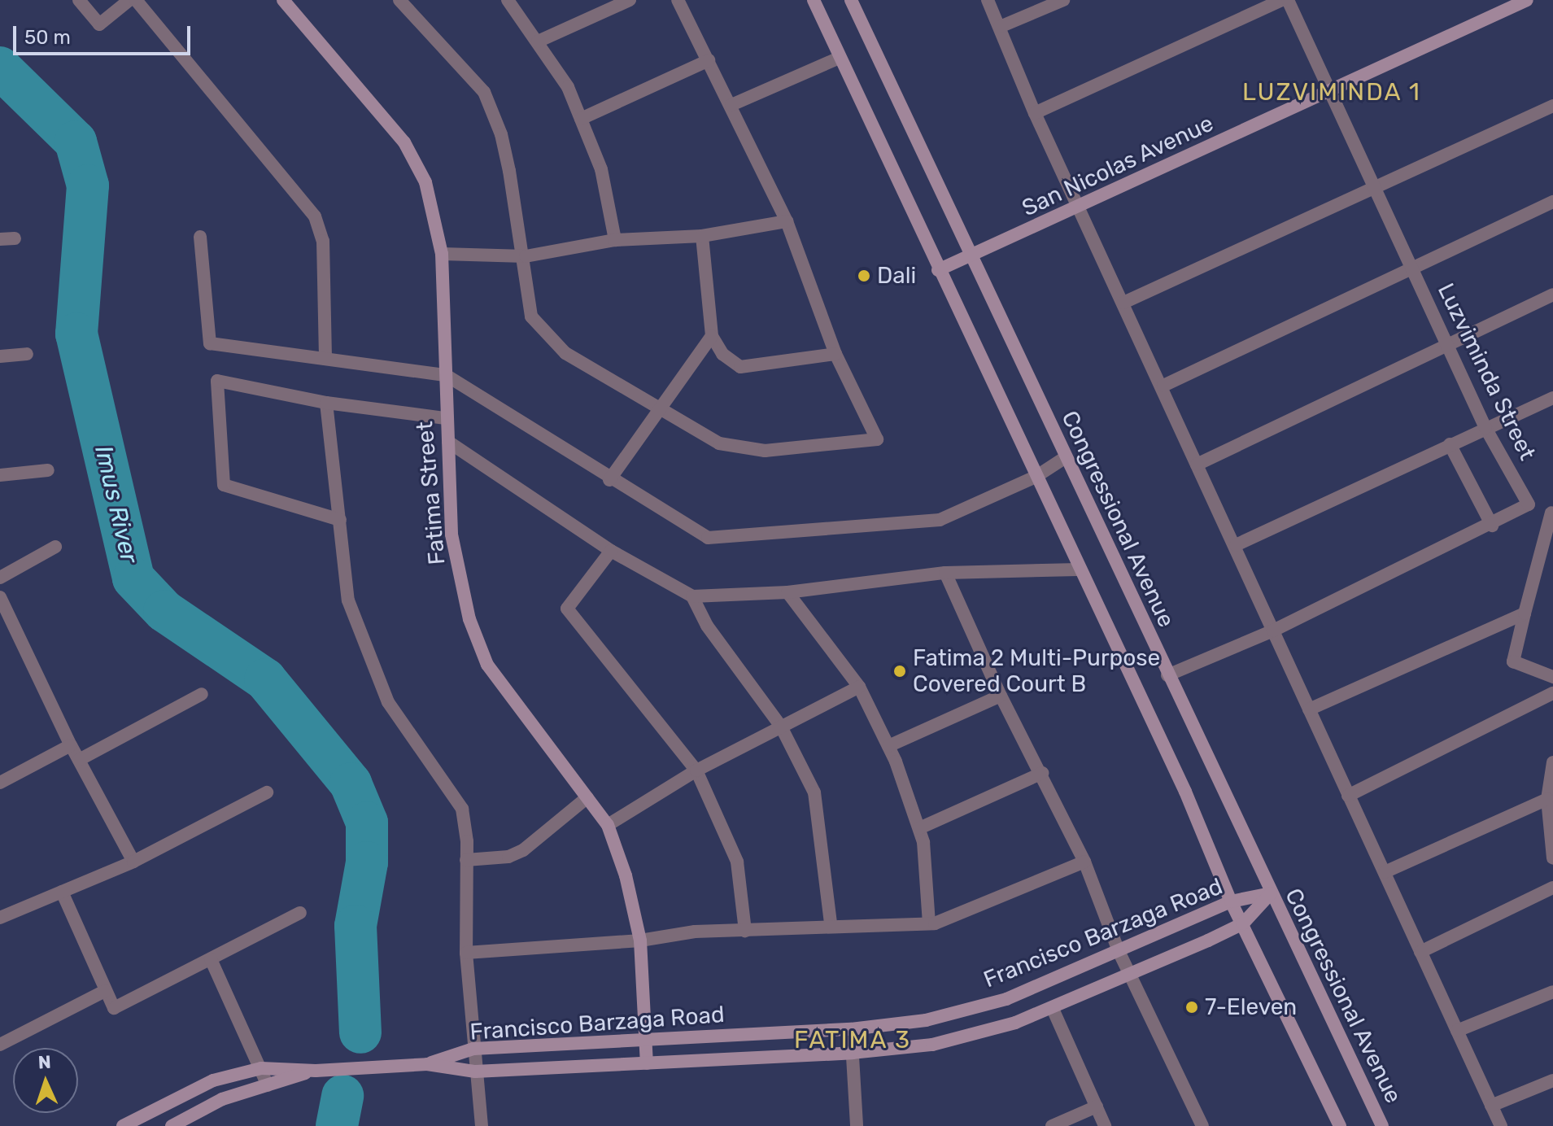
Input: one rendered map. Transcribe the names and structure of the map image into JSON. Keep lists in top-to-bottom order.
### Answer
{
  "streets": {
    "street": [
      "San Nicolas Avenue",
      "Luzviminda Street",
      "Fatima Street",
      "Congressional Avenue",
      "Francisco Barzaga Road"
    ]
  },
  "crossings": [
    ["San Nicolas Avenue", "Luzviminda Street"],
    ["San Nicolas Avenue", "Congressional Avenue"],
    ["Fatima Street", "Francisco Barzaga Road"],
    ["Congressional Avenue", "Francisco Barzaga Road"]
  ],
  "districts": ["LUZVIMINDA 1", "FATIMA 3"],
  "water": ["Imus River"],
  "places": ["Dali", "Fatima 2 Multi-Purpose Covered Court B", "7-Eleven"],
  "scale_bar": "50 m",
  "north": "top"
}
